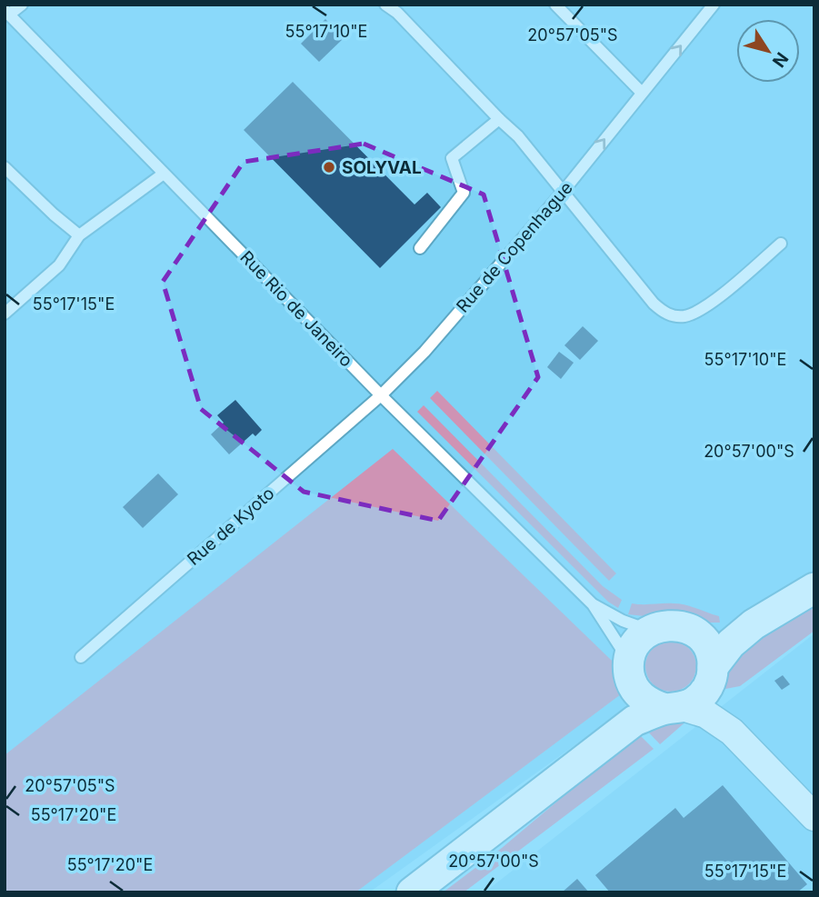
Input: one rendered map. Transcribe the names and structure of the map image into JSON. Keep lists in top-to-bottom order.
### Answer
{
  "streets": {
    "lane": ["Rue de Copenhague", "Rue Rio de Janeiro", "Rue de Kyoto"]
  },
  "crossings": [
    ["Rue de Copenhague", "Rue Rio de Janeiro"],
    ["Rue de Copenhague", "Rue de Kyoto"],
    ["Rue Rio de Janeiro", "Rue de Kyoto"]
  ],
  "one_way": ["Rue de Copenhague"],
  "places": ["SOLYVAL"],
  "north": "bottom right",
  "coordinates": [
    "55°17'10\"E",
    "20°57'05\"S",
    "55°17'15\"E",
    "20°57'00\"S",
    "55°17'20\"E"
  ]
}
